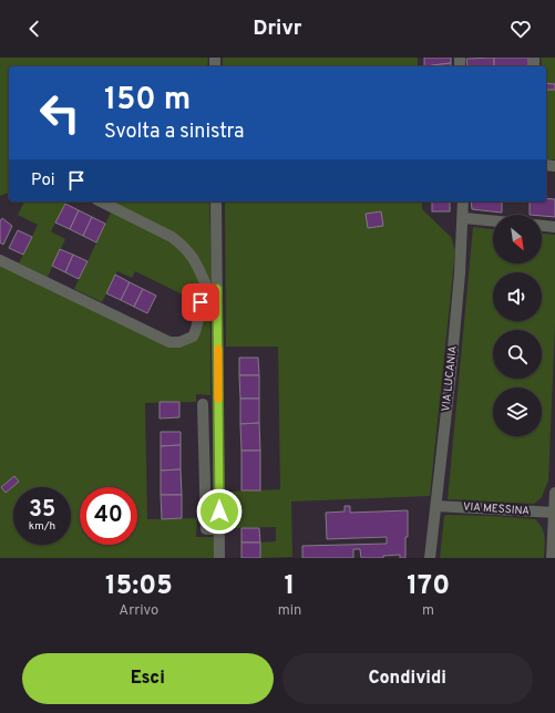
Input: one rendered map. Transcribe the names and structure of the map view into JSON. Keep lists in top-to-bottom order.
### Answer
{
  "streets": {
    "street": ["VIA LUCANIA", "VIA MESSINA"]
  },
  "crossings": [
    ["VIA LUCANIA", "VIA MESSINA"]
  ],
  "north": "bottom right",
  "page": {
    "header": "Drivr",
    "turn": ["150 m", "Svolta a sinistra"],
    "then": "Poi",
    "speed": "35 km/h",
    "limit": "40",
    "eta": [
      "15:05",
      "Arrivo",
      "1",
      "min",
      "170",
      "m"
    ],
    "buttons": ["Esci", "Condividi"]
  }
}
